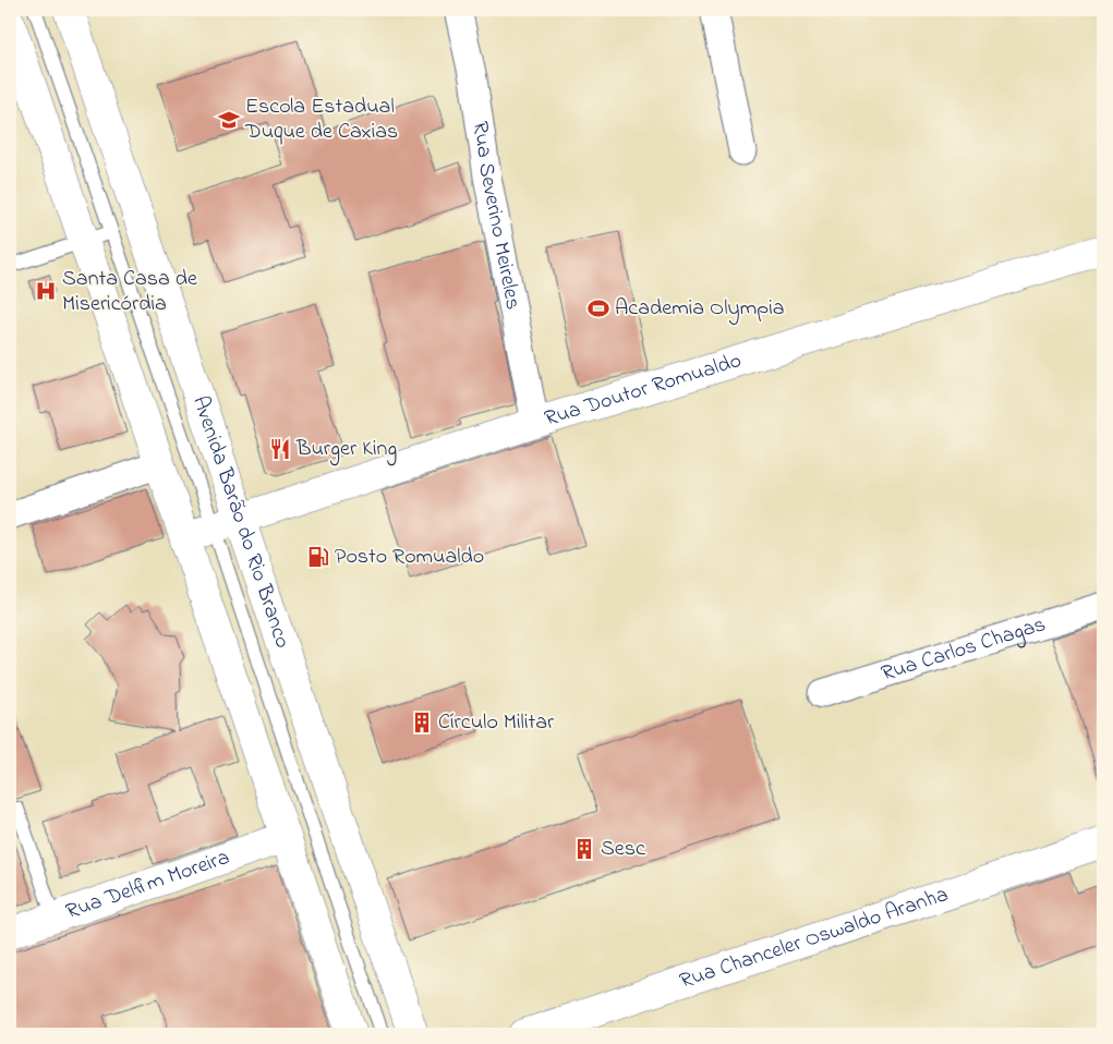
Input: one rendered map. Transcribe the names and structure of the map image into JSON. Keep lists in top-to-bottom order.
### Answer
{
  "streets": {
    "main road": [
      "Rua Doutor Romualdo",
      "Avenida Barão do Rio Branco",
      "Rua Delfim Moreira",
      "Rua Chanceler Oswaldo Aranha"
    ],
    "street": ["Rua Severino Meireles", "Rua Carlos Chagas"]
  },
  "crossings": [
    ["Rua Severino Meireles", "Rua Doutor Romualdo"],
    ["Rua Doutor Romualdo", "Avenida Barão do Rio Branco"],
    ["Avenida Barão do Rio Branco", "Rua Delfim Moreira"]
  ],
  "places": {
    "school or university": ["Escola Estadual Duque de Caxias"],
    "hospital": ["Santa Casa de Misericórdia"],
    "sports": ["Academia Olympia"],
    "restaurant": ["Burger King"],
    "fuel station": ["Posto Romualdo"],
    "building": ["Círculo Militar", "Sesc"]
  }
}
